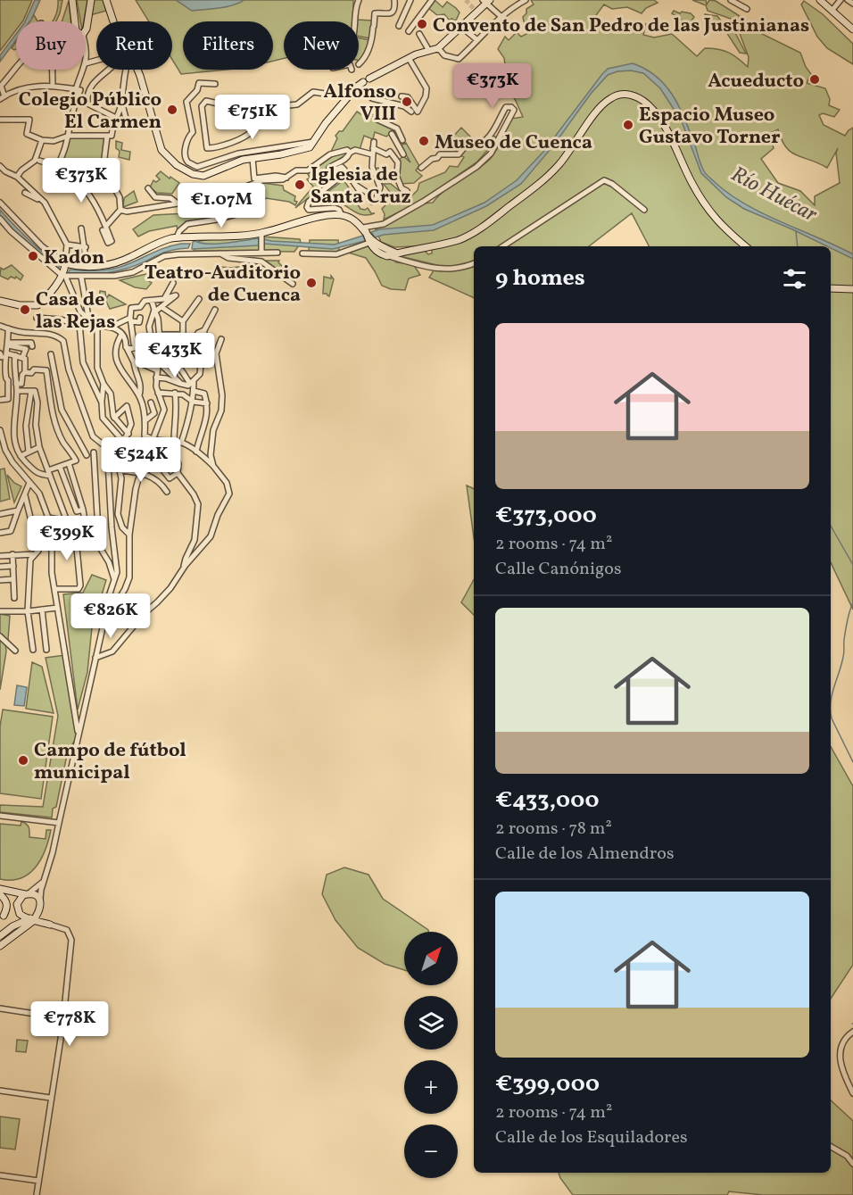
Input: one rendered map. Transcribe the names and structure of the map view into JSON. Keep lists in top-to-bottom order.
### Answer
{
  "water": ["Río Huécar"],
  "places": [
    "Convento de San Pedro de las Justinianas",
    "Acueducto",
    "Alfonso VIII",
    "Colegio Público El Carmen",
    "Espacio Museo Gustavo Torner",
    "Museo de Cuenca",
    "Iglesia de Santa Cruz",
    "Kadon",
    "Teatro-Auditorio de Cuenca",
    "Casa de las Rejas",
    "Campo de fútbol municipal"
  ],
  "north": "top right",
  "page": {
    "chip": [
      "Buy",
      "Rent",
      "Filters",
      "New"
    ],
    "price": [
      "€373K",
      "€751K",
      "€373K",
      "€1.07M",
      "€433K",
      "€524K",
      "€399K",
      "€826K",
      "€778K"
    ],
    "heading": "9 homes",
    "list": [
      {
        "name": "€373,000",
        "note": "2 rooms · 74 m² · Calle Canónigos"
      },
      {
        "name": "€433,000",
        "note": "2 rooms · 78 m² · Calle de los Almendros"
      },
      {
        "name": "€399,000",
        "note": "2 rooms · 74 m² · Calle de los Esquiladores"
      }
    ],
    "map_buttons": ["+", "−"]
  }
}
